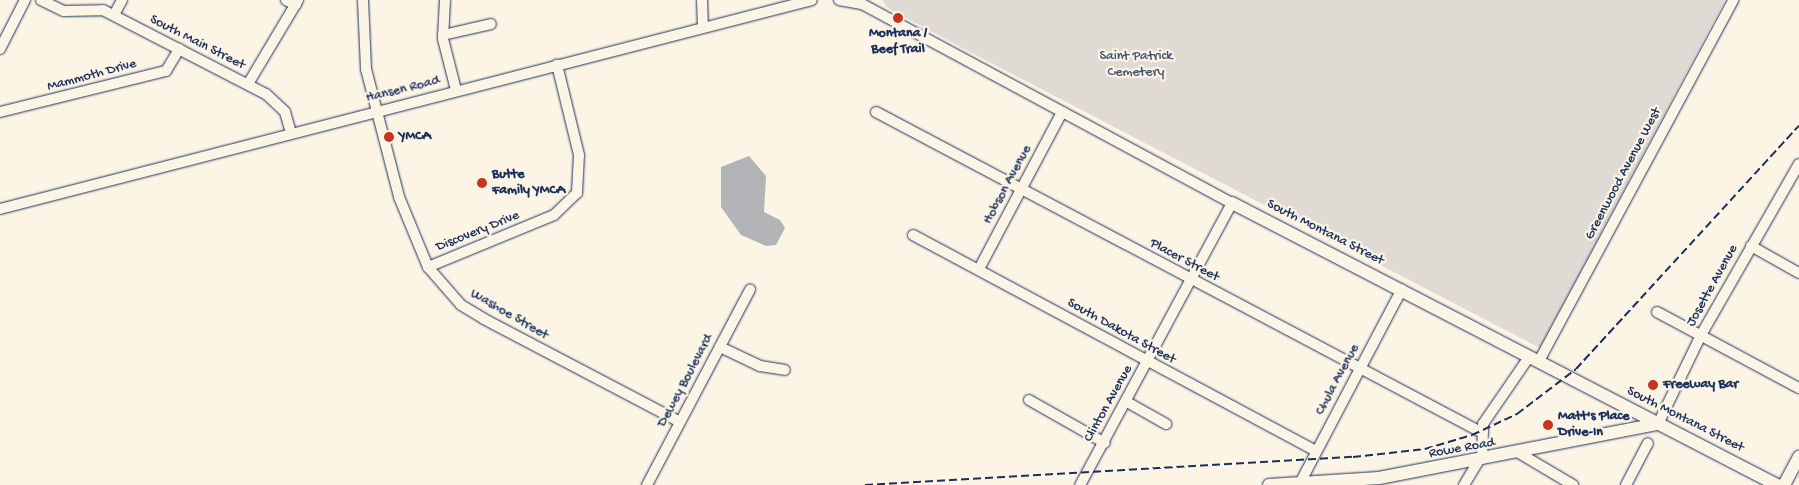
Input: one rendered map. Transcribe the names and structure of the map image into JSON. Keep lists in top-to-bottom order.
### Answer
{
  "streets": {
    "main road": ["South Montana Street", "Rowe Road"],
    "street": [
      "South Main Street",
      "Mammoth Drive",
      "Hansen Road",
      "Greenwood Avenue West",
      "Hobson Avenue",
      "Discovery Drive",
      "Placer Street",
      "Josette Avenue",
      "Washoe Street",
      "South Dakota Street",
      "Chula Avenue",
      "Dewey Boulevard",
      "Clinton Avenue"
    ]
  },
  "crossings": [
    ["South Main Street", "Mammoth Drive"],
    ["South Main Street", "Hansen Road"],
    ["Hansen Road", "Discovery Drive"],
    ["Hansen Road", "Washoe Street"],
    ["Greenwood Avenue West", "South Montana Street"],
    ["Greenwood Avenue West", "Placer Street"],
    ["Hobson Avenue", "South Montana Street"],
    ["Hobson Avenue", "Placer Street"],
    ["Hobson Avenue", "South Dakota Street"],
    ["Discovery Drive", "Washoe Street"],
    ["South Montana Street", "Josette Avenue"],
    ["South Montana Street", "Chula Avenue"],
    ["South Montana Street", "Clinton Avenue"],
    ["South Montana Street", "Rowe Road"],
    ["Placer Street", "Chula Avenue"],
    ["Placer Street", "Clinton Avenue"],
    ["Josette Avenue", "Rowe Road"],
    ["Washoe Street", "Dewey Boulevard"],
    ["South Dakota Street", "Chula Avenue"],
    ["South Dakota Street", "Clinton Avenue"],
    ["Chula Avenue", "Rowe Road"]
  ],
  "parks": ["Saint Patrick Cemetery"],
  "places": [
    "Montana / Beef Trail",
    "YMCA",
    "Butte Family YMCA",
    "Freeway Bar",
    "Matt's Place Drive-In"
  ]
}
